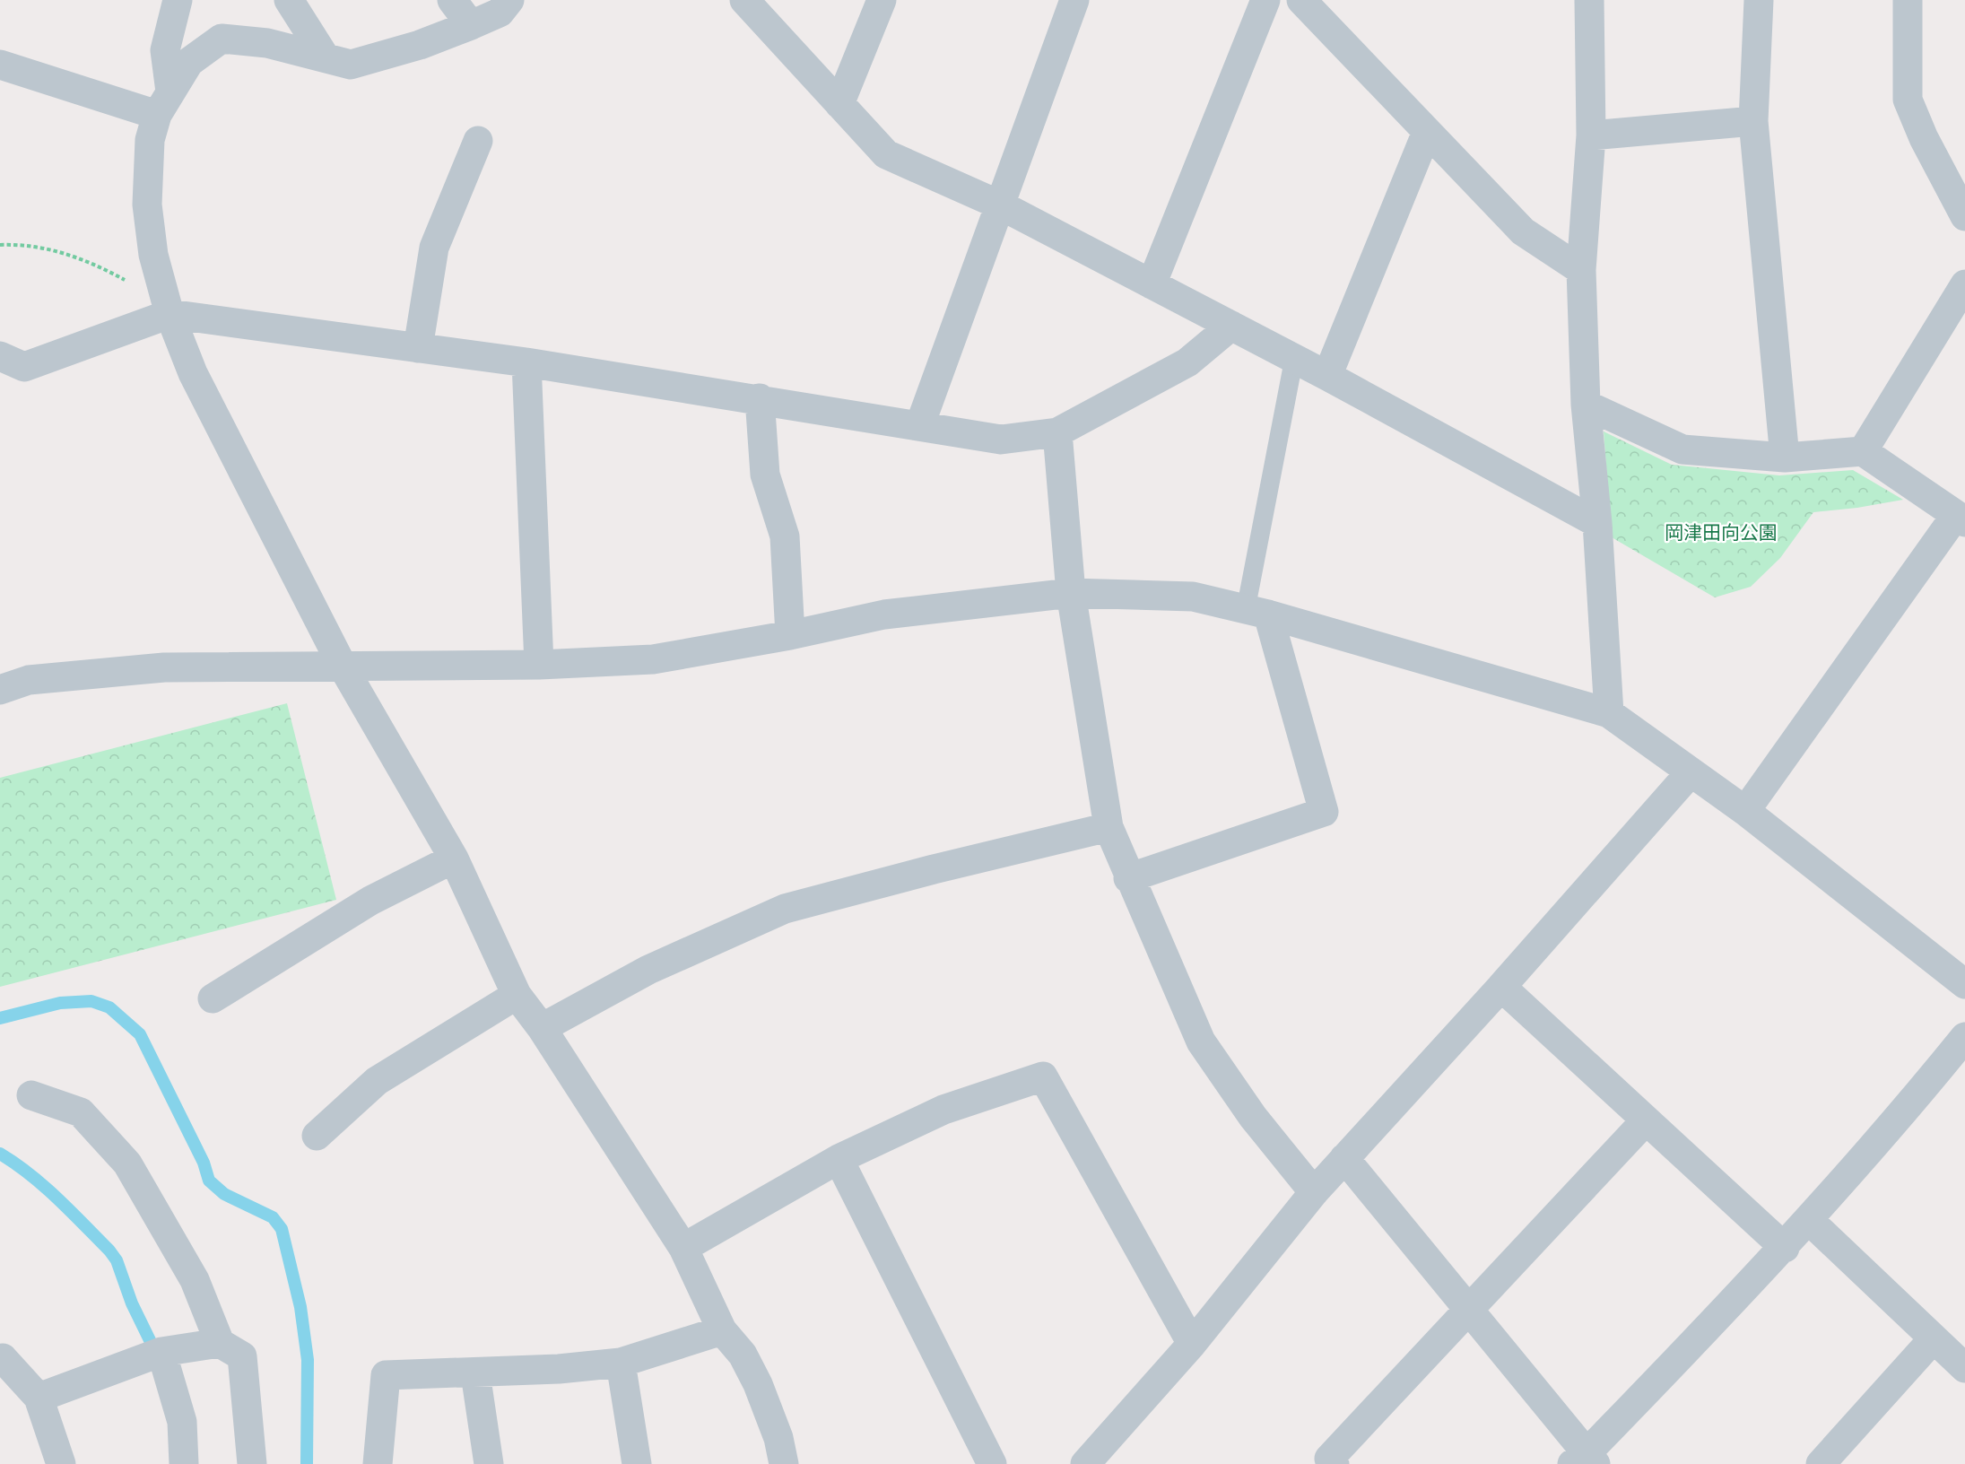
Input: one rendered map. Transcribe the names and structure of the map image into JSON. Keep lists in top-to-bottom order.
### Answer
{
  "parks": ["岡津田向公園"]
}
